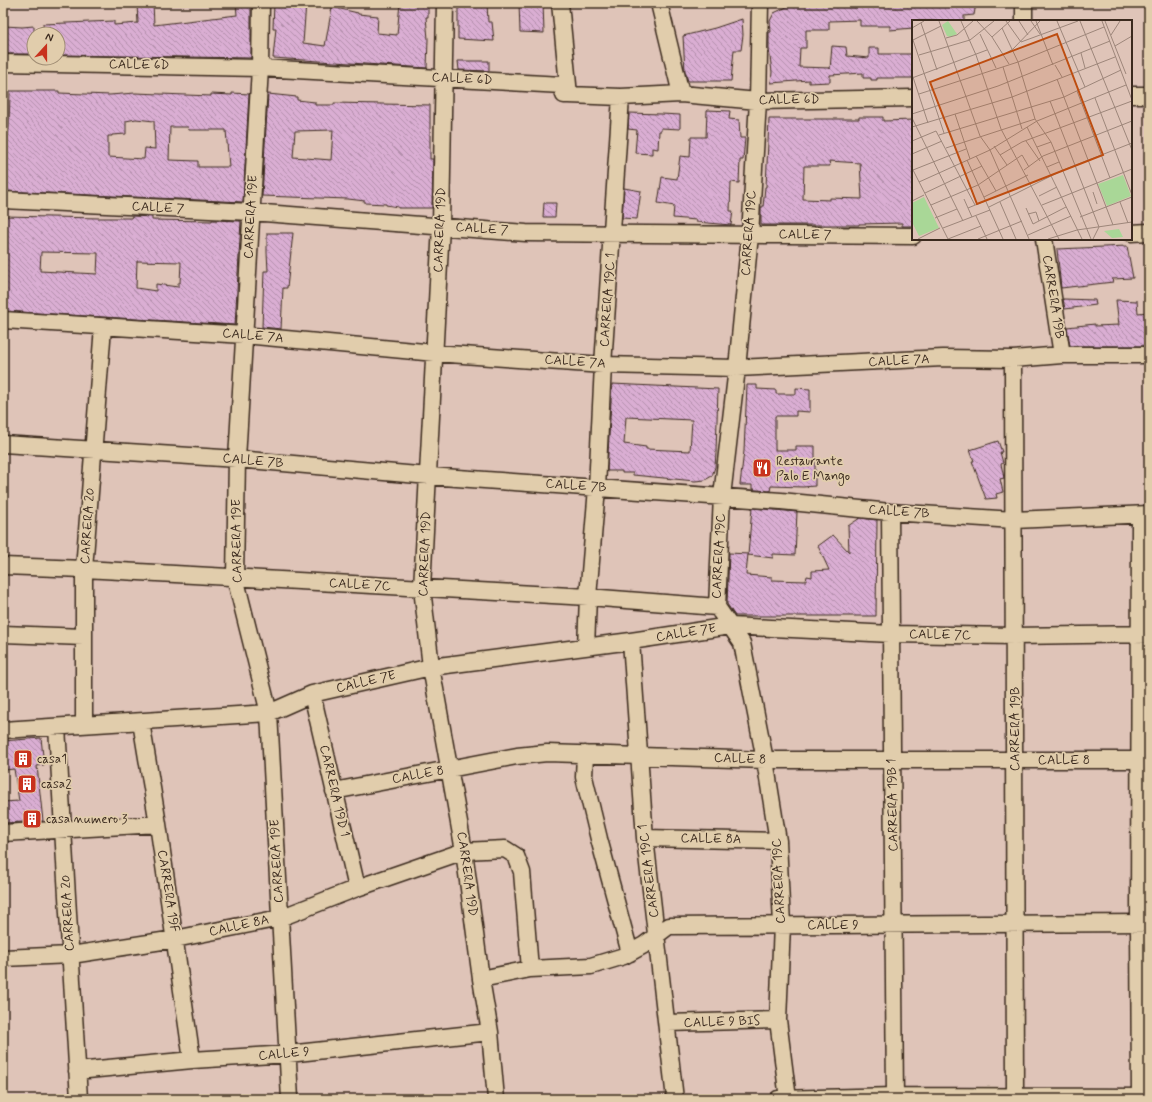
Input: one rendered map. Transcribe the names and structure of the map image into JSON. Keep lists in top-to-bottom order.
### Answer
{
  "streets": {
    "street": [
      "CALLE 6D",
      "CALLE 7",
      "CARRERA 19E",
      "CARRERA 19D",
      "CARRERA 19C",
      "CARRERA 19B",
      "CARRERA 19C 1",
      "CALLE 7A",
      "CALLE 7B",
      "CARRERA 20",
      "CALLE 7C",
      "CALLE 7E",
      "CALLE 8",
      "CARRERA 19D 1",
      "CARRERA 19B 1",
      "CALLE 8A",
      "CARRERA 19F",
      "CALLE 9",
      "CALLE 9 BIS"
    ]
  },
  "crossings": [
    ["CALLE 6D", "CARRERA 19E"],
    ["CALLE 6D", "CARRERA 19D"],
    ["CALLE 6D", "CARRERA 19C"],
    ["CALLE 6D", "CARRERA 19C 1"],
    ["CALLE 7", "CARRERA 19E"],
    ["CALLE 7", "CARRERA 19D"],
    ["CALLE 7", "CARRERA 19C"],
    ["CALLE 7", "CARRERA 19C 1"],
    ["CARRERA 19E", "CALLE 7A"],
    ["CARRERA 19E", "CALLE 7B"],
    ["CARRERA 19E", "CALLE 7C"],
    ["CARRERA 19E", "CALLE 7E"],
    ["CARRERA 19E", "CALLE 8A"],
    ["CARRERA 19E", "CALLE 9"],
    ["CARRERA 19D", "CALLE 7A"],
    ["CARRERA 19D", "CALLE 7B"],
    ["CARRERA 19D", "CALLE 7C"],
    ["CARRERA 19D", "CALLE 7E"],
    ["CARRERA 19D", "CALLE 8"],
    ["CARRERA 19D", "CALLE 8A"],
    ["CARRERA 19D", "CALLE 9"],
    ["CARRERA 19C", "CALLE 7A"],
    ["CARRERA 19C", "CALLE 7B"],
    ["CARRERA 19C", "CALLE 7C"],
    ["CARRERA 19C", "CALLE 7E"],
    ["CARRERA 19C", "CALLE 8"],
    ["CARRERA 19C", "CALLE 8A"],
    ["CARRERA 19C", "CALLE 9"],
    ["CARRERA 19C", "CALLE 9 BIS"],
    ["CARRERA 19B", "CALLE 7A"],
    ["CARRERA 19B", "CALLE 7B"],
    ["CARRERA 19B", "CALLE 7C"],
    ["CARRERA 19B", "CALLE 8"],
    ["CARRERA 19B", "CALLE 9"],
    ["CARRERA 19C 1", "CALLE 7A"],
    ["CARRERA 19C 1", "CALLE 7B"],
    ["CARRERA 19C 1", "CALLE 7C"],
    ["CARRERA 19C 1", "CALLE 7E"],
    ["CARRERA 19C 1", "CALLE 8"],
    ["CARRERA 19C 1", "CALLE 8A"],
    ["CARRERA 19C 1", "CALLE 9"],
    ["CARRERA 19C 1", "CALLE 9 BIS"],
    ["CALLE 7A", "CARRERA 20"],
    ["CALLE 7B", "CARRERA 20"],
    ["CALLE 7B", "CARRERA 19B 1"],
    ["CARRERA 20", "CALLE 7C"],
    ["CARRERA 20", "CALLE 7E"],
    ["CARRERA 20", "CALLE 8A"],
    ["CARRERA 20", "CALLE 9"],
    ["CALLE 7C", "CALLE 7E"],
    ["CALLE 7C", "CARRERA 19B 1"],
    ["CALLE 7E", "CARRERA 19D 1"],
    ["CALLE 7E", "CARRERA 19F"],
    ["CALLE 8", "CARRERA 19D 1"],
    ["CALLE 8", "CARRERA 19B 1"],
    ["CARRERA 19D 1", "CALLE 8A"],
    ["CARRERA 19B 1", "CALLE 9"],
    ["CALLE 8A", "CARRERA 19F"],
    ["CALLE 8A", "CALLE 9"],
    ["CARRERA 19F", "CALLE 9"]
  ],
  "places": {
    "restaurant": ["Restaurante Palo E Mango"],
    "building": ["casa1", "casa2", "casa numero 3"]
  },
  "north": "top"
}
